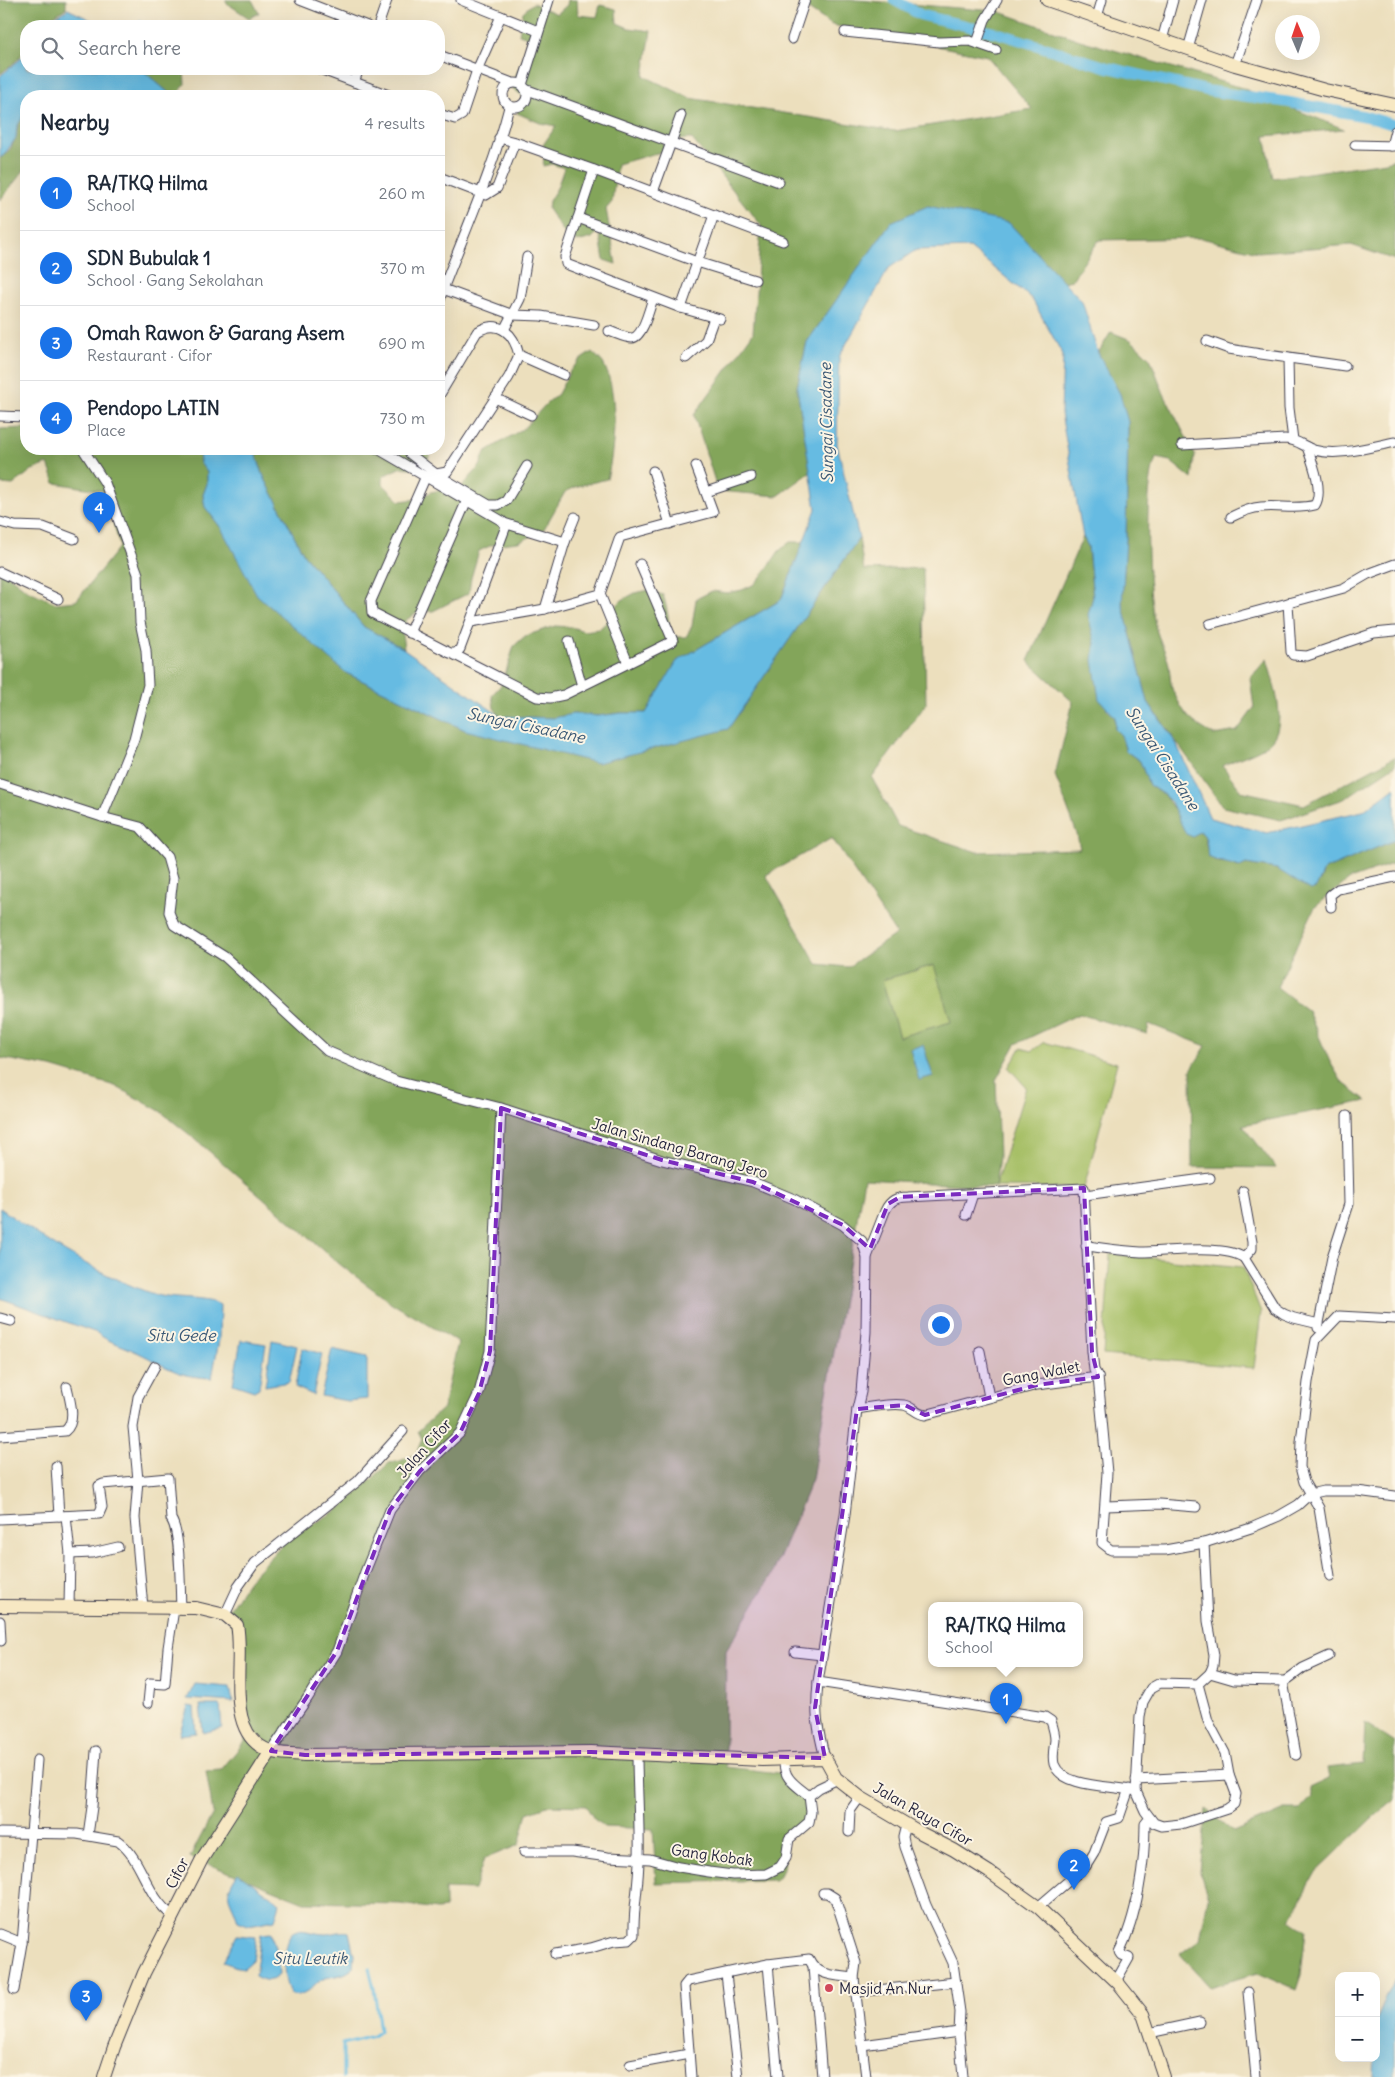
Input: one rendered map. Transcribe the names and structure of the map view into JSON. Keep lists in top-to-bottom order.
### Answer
{
  "streets": {
    "street": [
      "Jalan Sindang Barang Jero",
      "Gang Walet",
      "Jalan Cifor",
      "Jalan Raya Cifor",
      "Gang Kobak",
      "Cifor"
    ]
  },
  "crossings": [
    ["Jalan Sindang Barang Jero", "Jalan Cifor"],
    ["Jalan Sindang Barang Jero", "Jalan Raya Cifor"],
    ["Gang Walet", "Jalan Raya Cifor"],
    ["Jalan Cifor", "Cifor"]
  ],
  "water": ["Sungai Cisadane", "Situ Gede", "Situ Leutik"],
  "places": ["Masjid An Nur"],
  "north": "top",
  "page": {
    "search": "Search here",
    "heading": ["Nearby", "4 results"],
    "list": [
      {
        "mark": "1",
        "name": "RA/TKQ Hilma",
        "note": "School",
        "value": "260 m"
      },
      {
        "mark": "2",
        "name": "SDN Bubulak 1",
        "note": "School · Gang Sekolahan",
        "value": "370 m"
      },
      {
        "mark": "3",
        "name": "Omah Rawon & Garang Asem",
        "note": "Restaurant · Cifor",
        "value": "690 m"
      },
      {
        "mark": "4",
        "name": "Pendopo LATIN",
        "note": "Place",
        "value": "730 m"
      }
    ],
    "pins": [
      "4",
      "1",
      "2",
      "3"
    ],
    "popup": ["RA/TKQ Hilma", "School"],
    "map_buttons": ["+", "−"]
  }
}
